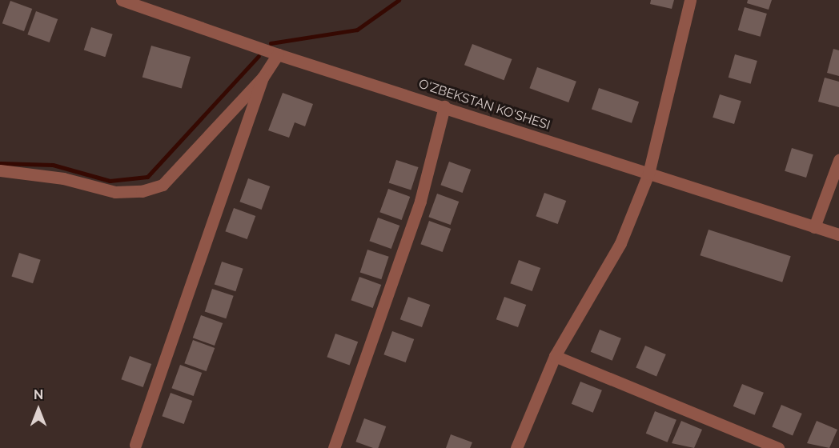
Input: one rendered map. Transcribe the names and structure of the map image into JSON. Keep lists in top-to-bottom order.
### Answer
{
  "streets": {
    "street": ["O'ZBEKSTAN KO'SHESI"]
  },
  "north": "top"
}
